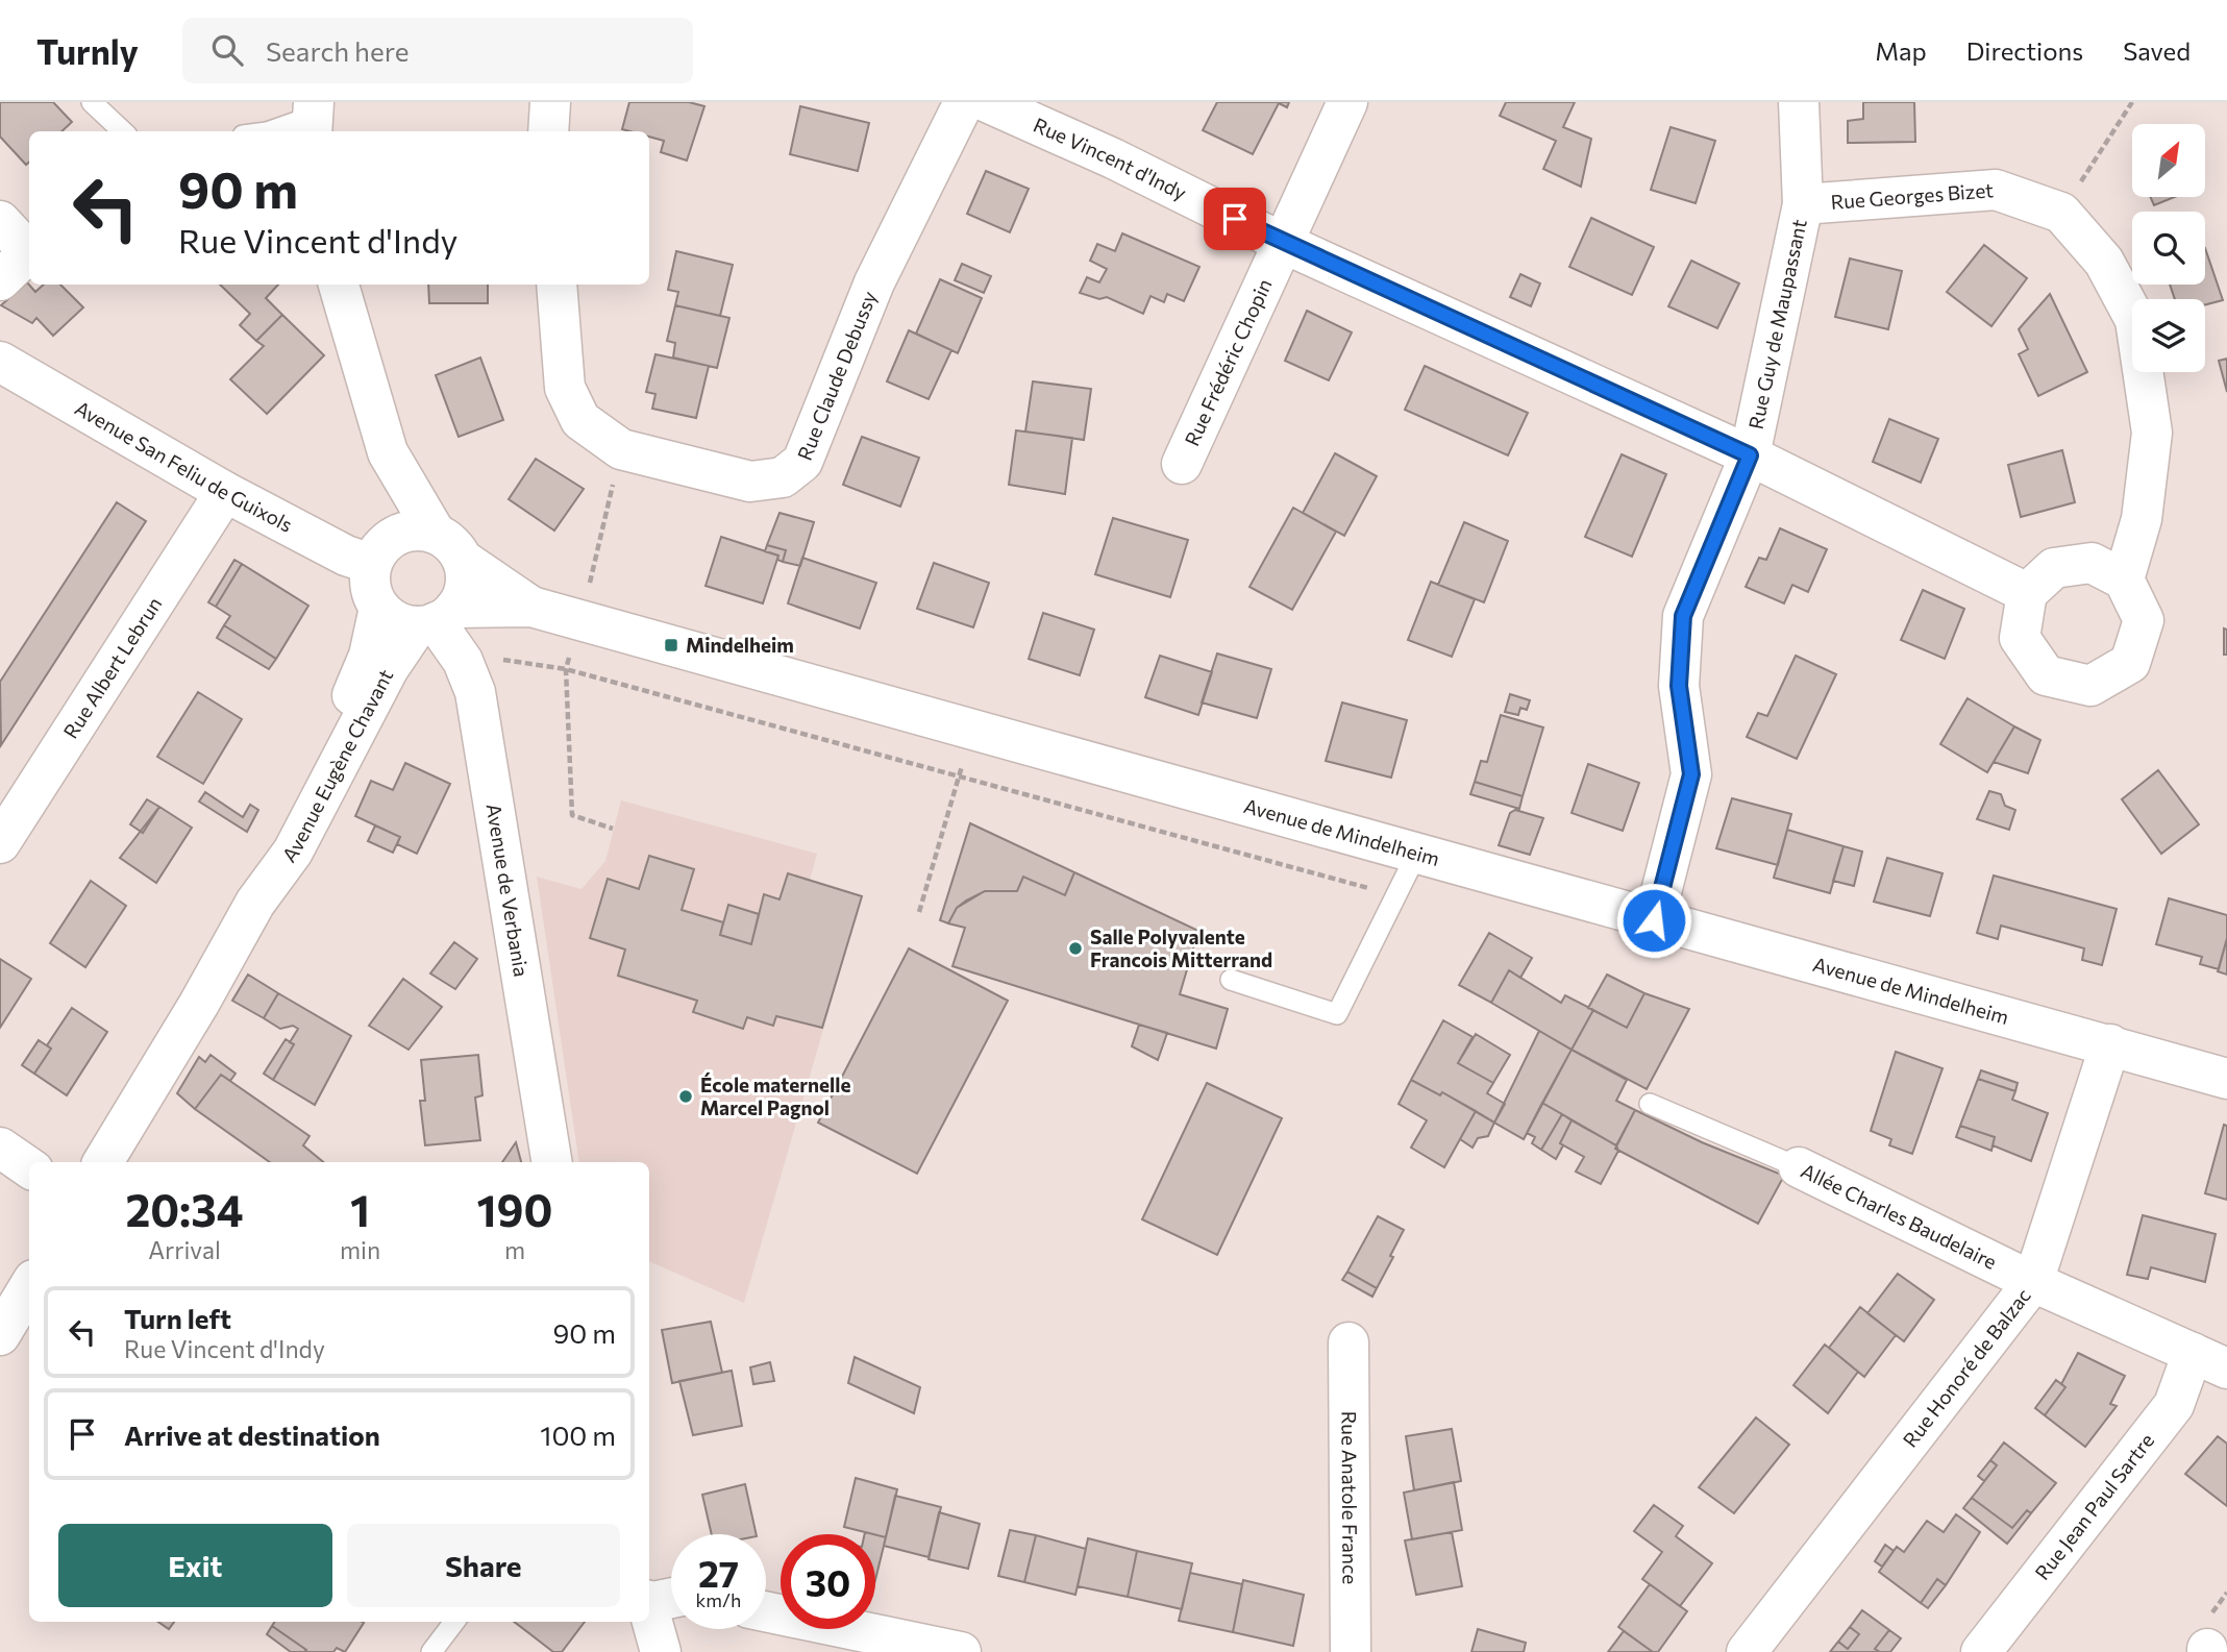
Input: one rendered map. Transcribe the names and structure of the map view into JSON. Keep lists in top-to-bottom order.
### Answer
{
  "streets": {
    "street": [
      "Rue Vincent d'Indy",
      "Rue Georges Bizet",
      "Rue Guy de Maupassant",
      "Rue Frédéric Chopin",
      "Rue Claude Debussy",
      "Avenue San Feliu de Guixols",
      "Rue Albert Lebrun",
      "Avenue Eugène Chavant",
      "Avenue de Mindelheim",
      "Avenue de Verbania",
      "Allée Charles Baudelaire",
      "Rue Honoré de Balzac",
      "Rue Anatole France",
      "Rue Jean Paul Sartre"
    ]
  },
  "crossings": [
    ["Rue Vincent d'Indy", "Rue Guy de Maupassant"],
    ["Rue Vincent d'Indy", "Rue Frédéric Chopin"],
    ["Rue Georges Bizet", "Rue Guy de Maupassant"],
    ["Rue Guy de Maupassant", "Avenue de Mindelheim"],
    ["Avenue San Feliu de Guixols", "Rue Albert Lebrun"],
    ["Avenue San Feliu de Guixols", "Avenue Eugène Chavant"],
    ["Avenue San Feliu de Guixols", "Avenue de Mindelheim"],
    ["Avenue San Feliu de Guixols", "Avenue de Verbania"],
    ["Avenue Eugène Chavant", "Avenue de Mindelheim"],
    ["Avenue Eugène Chavant", "Avenue de Verbania"],
    ["Avenue de Mindelheim", "Avenue de Verbania"],
    ["Avenue de Mindelheim", "Rue Honoré de Balzac"],
    ["Allée Charles Baudelaire", "Rue Honoré de Balzac"],
    ["Allée Charles Baudelaire", "Rue Jean Paul Sartre"]
  ],
  "places": {
    "transit": ["Mindelheim"],
    "other": ["Salle Polyvalente Francois Mitterrand", "École maternelle Marcel Pagnol"]
  },
  "north": "top right",
  "page": {
    "header": "Turnly",
    "search": "Search here",
    "nav": ["Map", "Directions", "Saved"],
    "turn": ["90 m", "Rue Vincent d'Indy"],
    "eta": [
      "20:34",
      "Arrival",
      "1",
      "min",
      "190",
      "m"
    ],
    "list": [
      {
        "name": "Turn left",
        "note": "Rue Vincent d'Indy",
        "value": "90 m"
      },
      {
        "name": "Arrive at destination",
        "value": "100 m"
      }
    ],
    "buttons": ["Exit", "Share"],
    "speed": "27 km/h",
    "limit": "30"
  }
}
